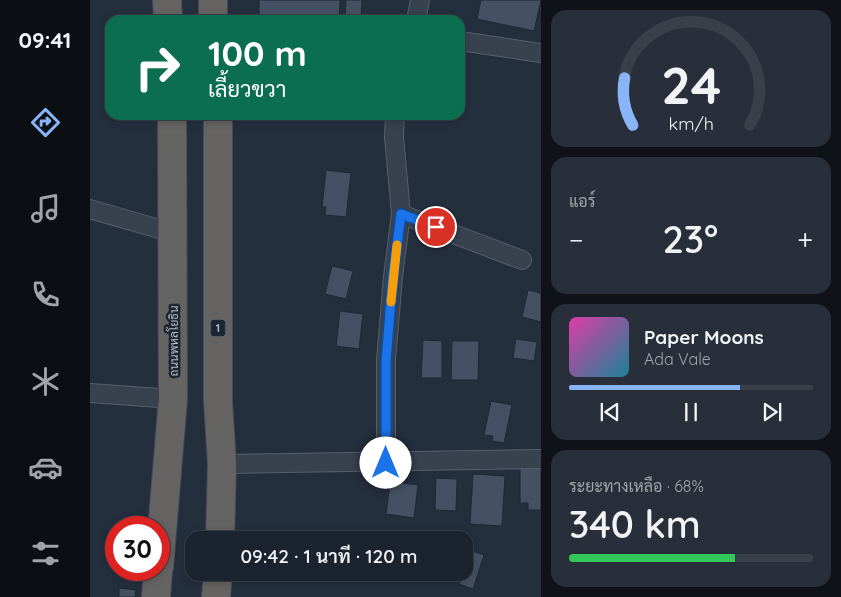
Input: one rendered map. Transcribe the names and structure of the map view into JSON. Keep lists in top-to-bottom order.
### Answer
{
  "streets": {
    "highway": ["1", "ถนนพหลโยธิน"]
  },
  "page": {
    "tabs": "09:41",
    "turn": ["100 m", "เลี้ยวขวา"],
    "tile": [
      "แอร์",
      ["ระยะทางเหลือ · 68%", "340 km"]
    ],
    "heat": ["−", "23°", "+"],
    "song": ["Paper Moons", "Ada Vale"],
    "limit": "30",
    "trip": "09:42 · 1 นาที · 120 m",
    "gauge": ["24", "km/h"]
  }
}
